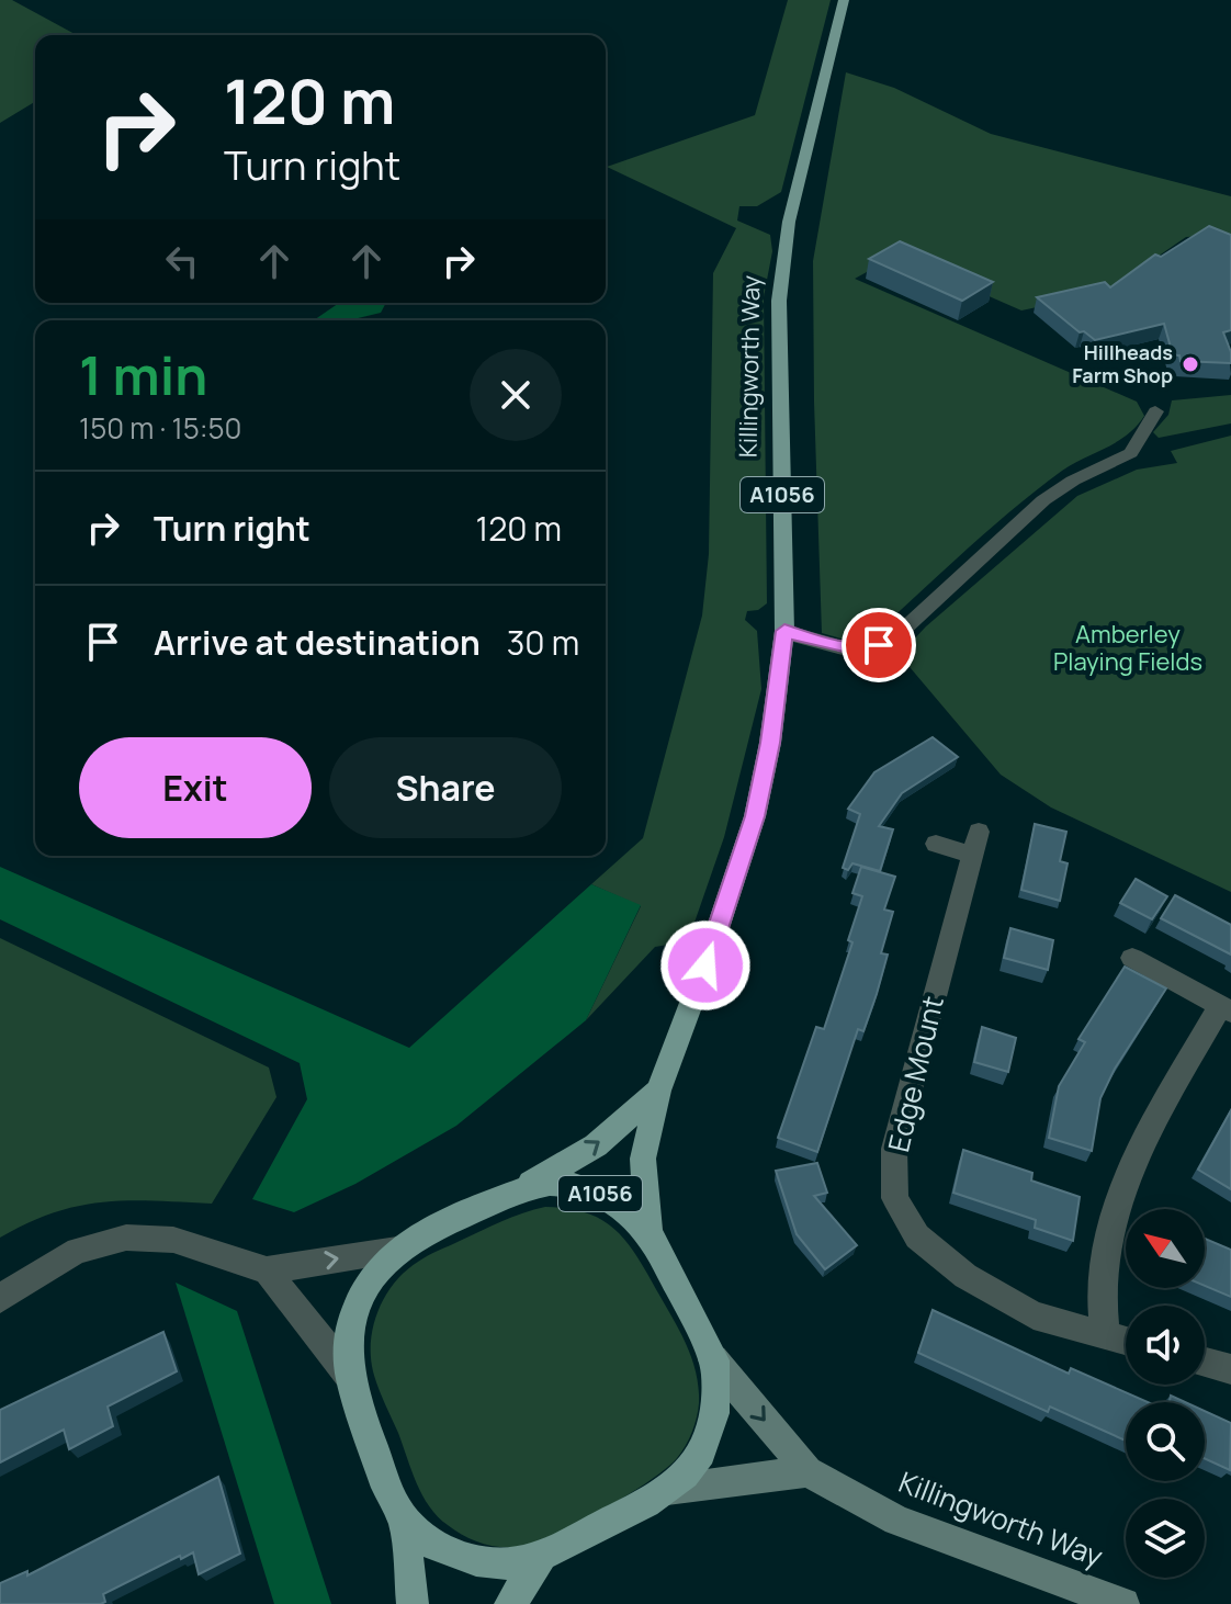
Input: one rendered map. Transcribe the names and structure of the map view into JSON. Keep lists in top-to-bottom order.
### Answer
{
  "streets": {
    "main road": ["Killingworth Way", "A1056"],
    "street": ["Edge Mount"]
  },
  "parks": ["Amberley Playing Fields"],
  "places": ["Hillheads Farm Shop"],
  "north": "top left",
  "page": {
    "turn": ["120 m", "Turn right"],
    "heading": ["1 min", "150 m · 15:50"],
    "list": [
      {
        "name": "Turn right",
        "value": "120 m"
      },
      {
        "name": "Arrive at destination",
        "value": "30 m"
      }
    ],
    "buttons": ["Exit", "Share"]
  }
}
